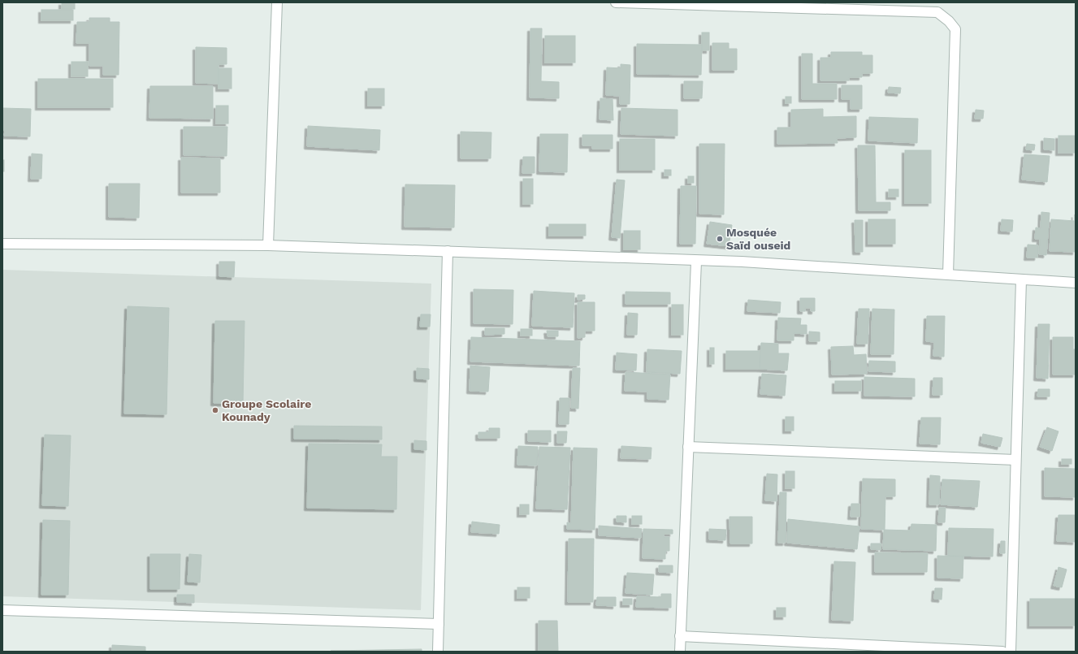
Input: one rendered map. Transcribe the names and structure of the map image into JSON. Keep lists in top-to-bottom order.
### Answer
{
  "places": ["Mosquée Saïd ouseid", "Groupe Scolaire Kounady"]
}
